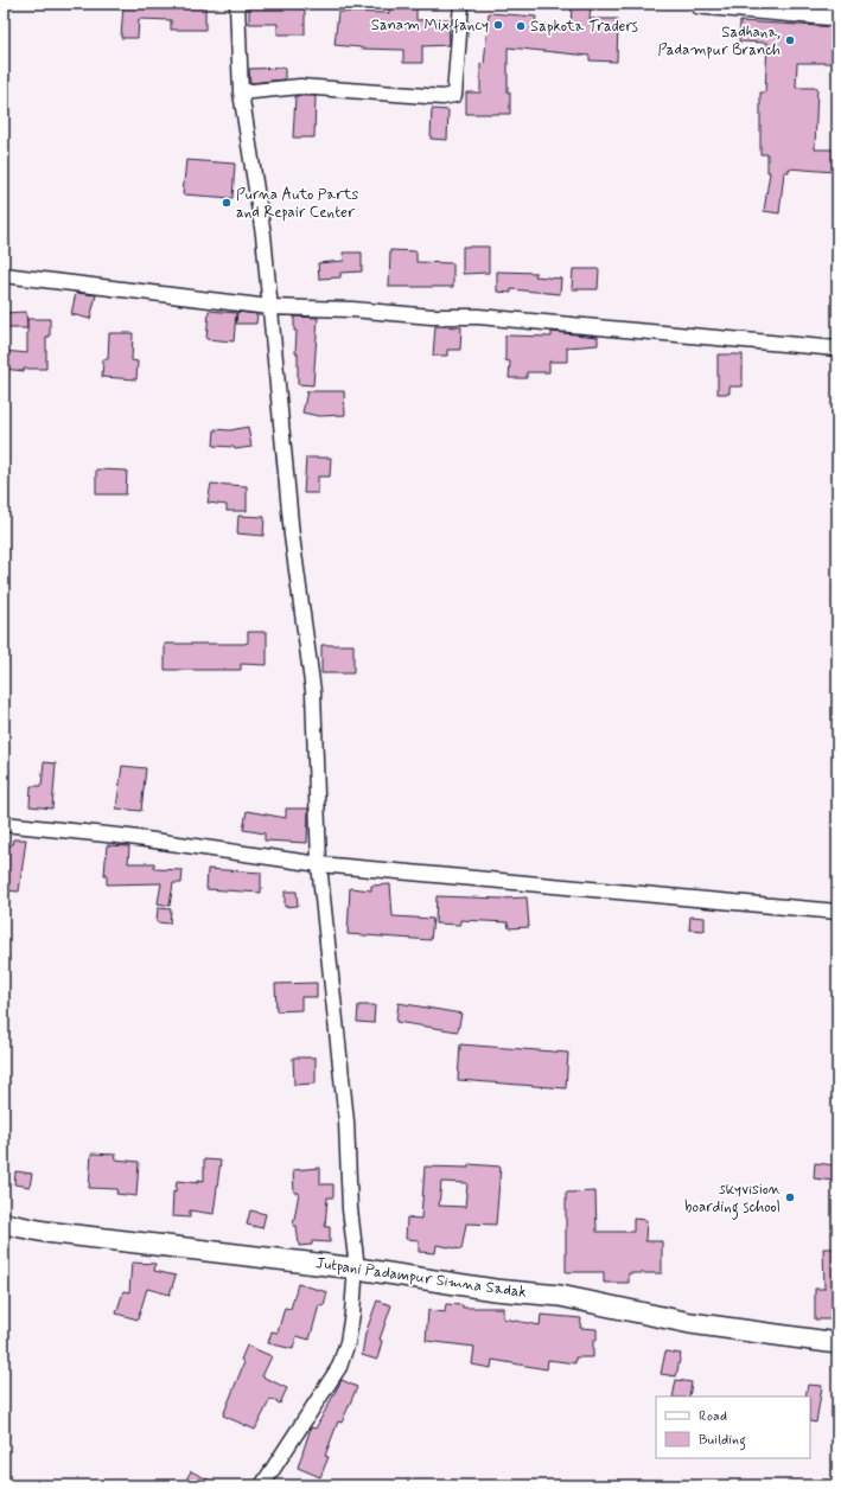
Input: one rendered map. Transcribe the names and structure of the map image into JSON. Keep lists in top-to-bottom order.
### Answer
{
  "streets": {
    "street": ["Jutpani Padampur Simna Sadak"]
  },
  "places": [
    "Sanam Mix fancy",
    "Sapkota Traders",
    "Sadhana, Padampur Branch",
    "Purna Auto Parts and Repair Center",
    "skyvision boarding school"
  ],
  "legend": ["Road", "Building"]
}
